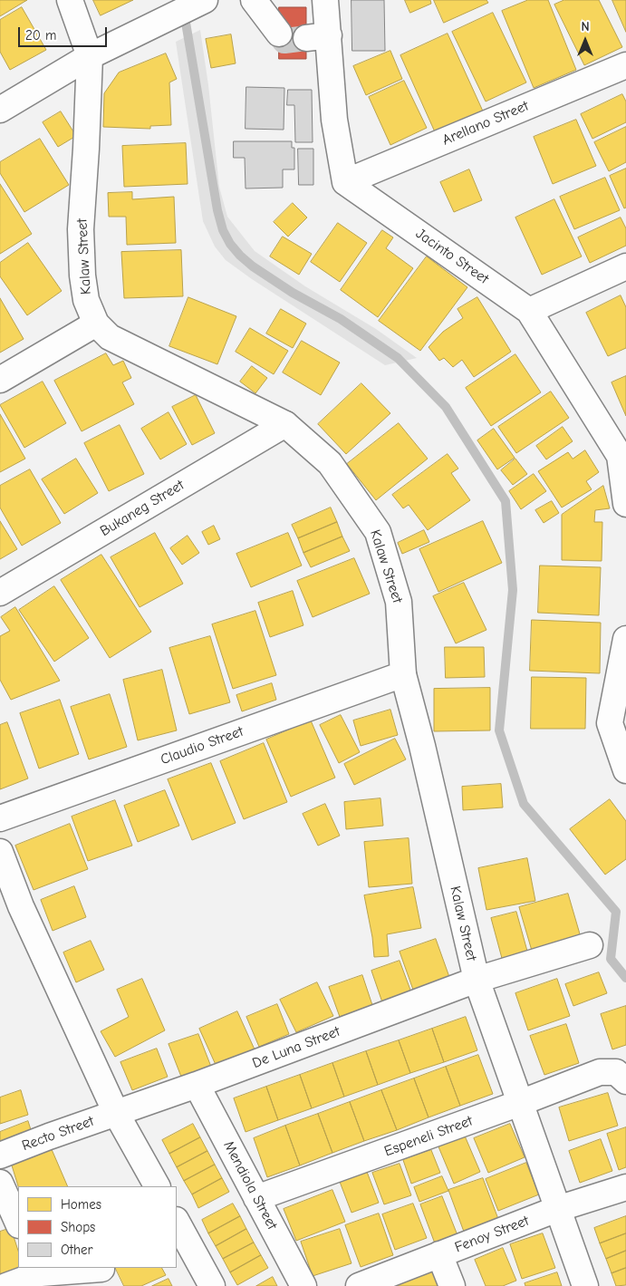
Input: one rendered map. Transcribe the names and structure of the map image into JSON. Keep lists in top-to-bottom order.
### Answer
{
  "streets": {
    "street": [
      "Arellano Street",
      "Kalaw Street",
      "Jacinto Street",
      "Bukaneg Street",
      "Claudio Street",
      "De Luna Street",
      "Recto Street",
      "Espeneli Street",
      "Mendiola Street",
      "Fenoy Street"
    ]
  },
  "crossings": [
    ["Arellano Street", "Jacinto Street"],
    ["Kalaw Street", "Bukaneg Street"],
    ["Kalaw Street", "Claudio Street"],
    ["Kalaw Street", "De Luna Street"],
    ["Kalaw Street", "Espeneli Street"],
    ["Kalaw Street", "Fenoy Street"],
    ["De Luna Street", "Recto Street"],
    ["De Luna Street", "Mendiola Street"],
    ["Espeneli Street", "Mendiola Street"]
  ],
  "legend": ["Homes", "Shops", "Other"],
  "scale_bar": "20 m",
  "north": "top"
}
